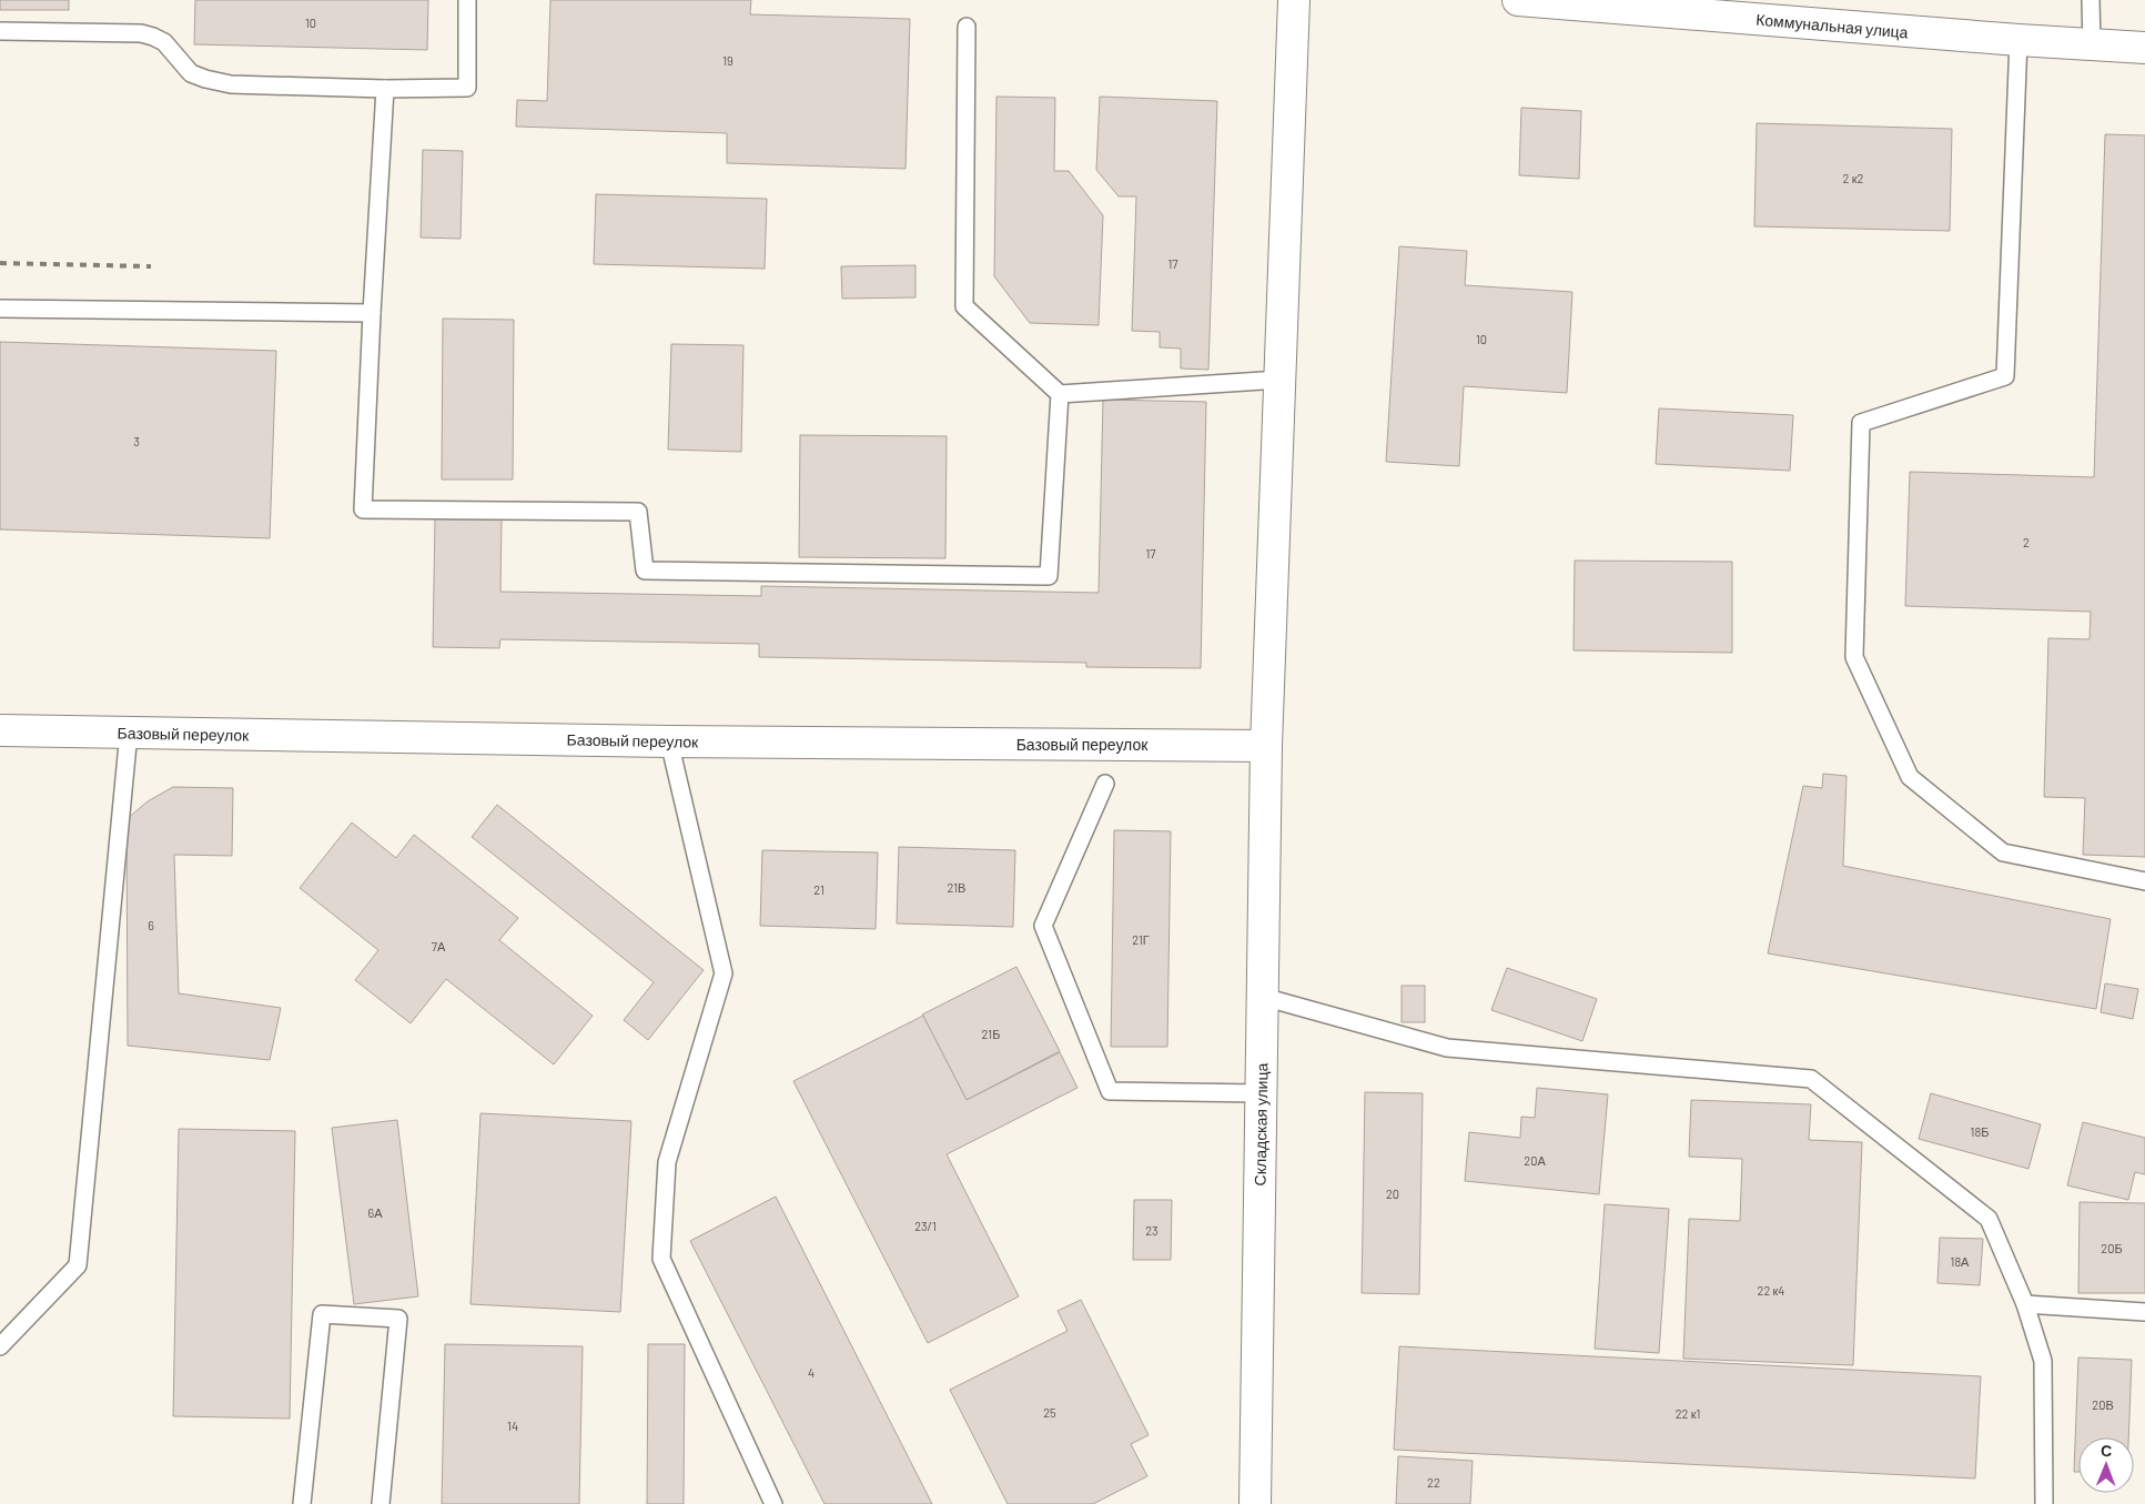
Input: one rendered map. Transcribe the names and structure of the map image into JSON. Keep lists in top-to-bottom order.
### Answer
{
  "streets": {
    "street": ["Коммунальная улица", "Базовый переулок", "Складская улица"]
  },
  "crossings": [
    ["Базовый переулок", "Складская улица"]
  ],
  "house_numbers": [
    "10",
    "19",
    "2 к2",
    "17",
    "10",
    "3",
    "2",
    "17",
    "21В",
    "21",
    "6",
    "21Г",
    "7А",
    "21Б",
    "18Б",
    "20А",
    "20",
    "6А",
    "23/1",
    "23",
    "20Б",
    "18А",
    "22 к4",
    "4",
    "20В",
    "25",
    "22 к1",
    "14",
    "22"
  ],
  "north": "top"
}
